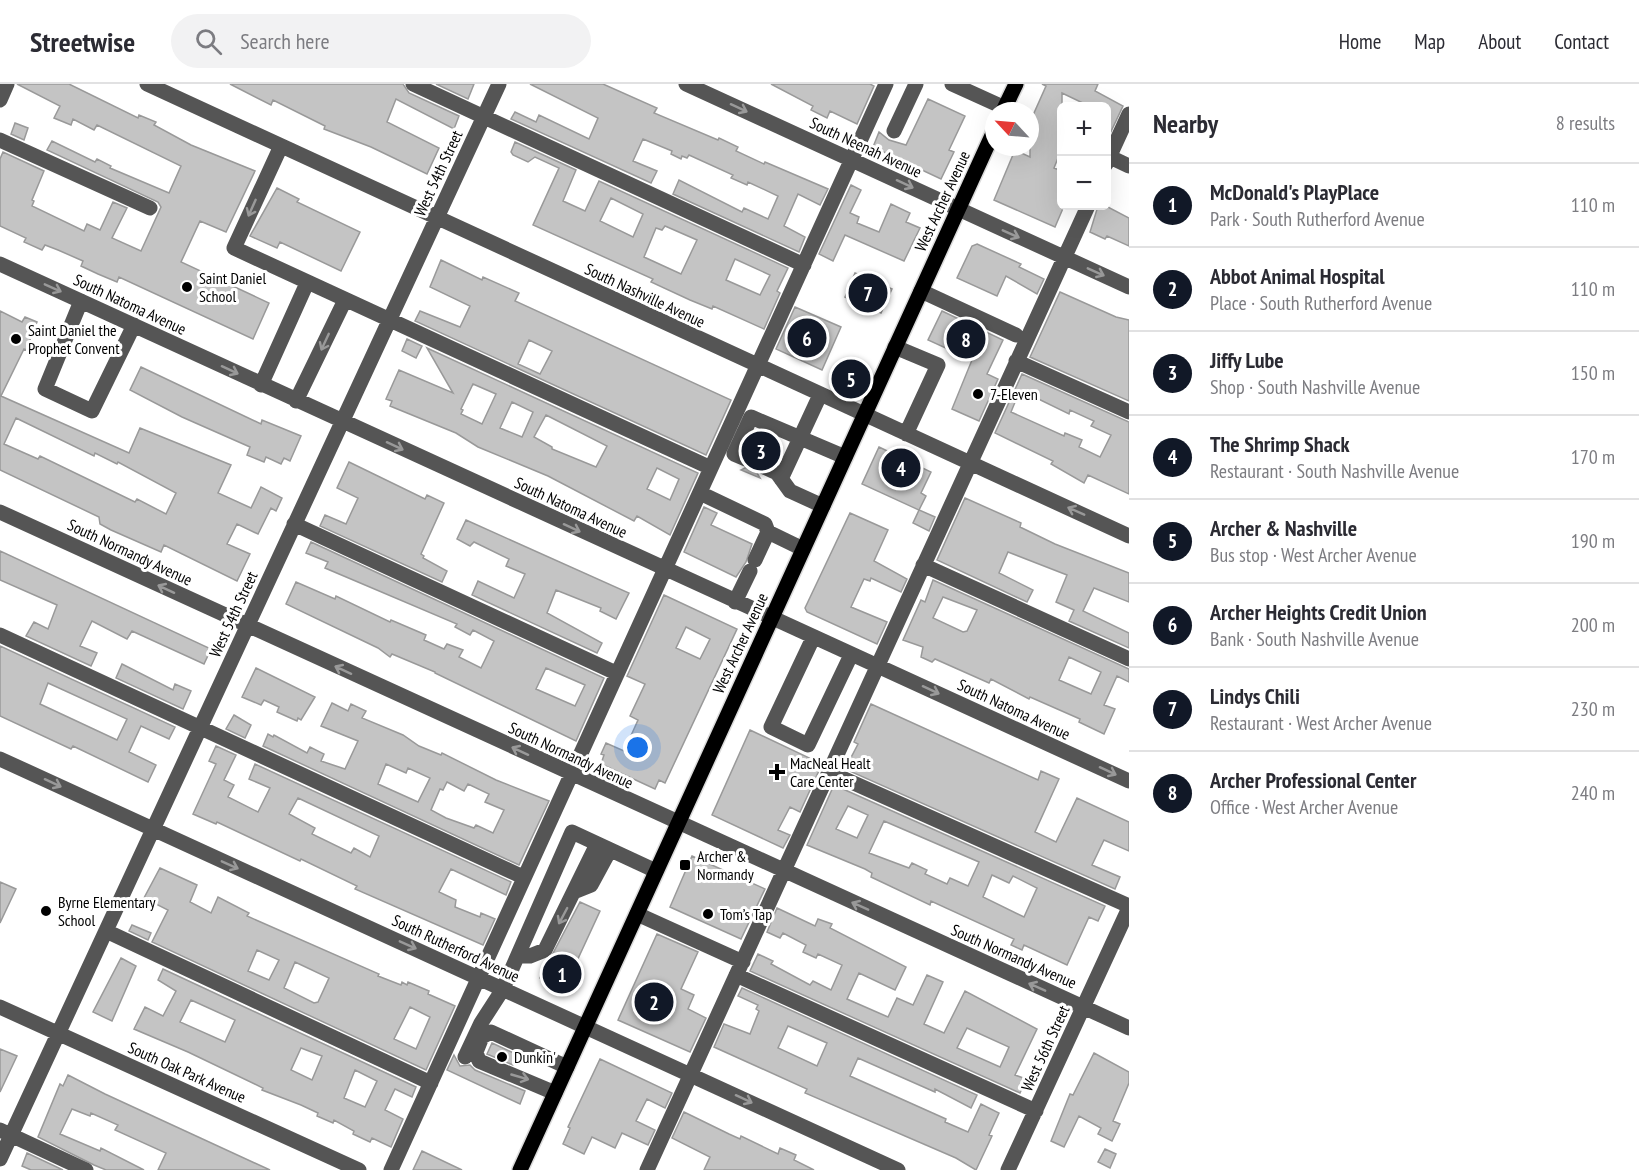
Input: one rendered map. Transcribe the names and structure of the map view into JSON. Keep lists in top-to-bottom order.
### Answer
{
  "streets": {
    "main road": ["West Archer Avenue"],
    "street": [
      "South Neenah Avenue",
      "West 54th Street",
      "South Nashville Avenue",
      "South Natoma Avenue",
      "South Normandy Avenue",
      "South Rutherford Avenue",
      "West 56th Street",
      "South Oak Park Avenue"
    ]
  },
  "crossings": [
    ["South Neenah Avenue", "West Archer Avenue"],
    ["West 54th Street", "South Nashville Avenue"],
    ["West 54th Street", "South Natoma Avenue"],
    ["West 54th Street", "South Normandy Avenue"],
    ["West 54th Street", "South Rutherford Avenue"],
    ["West 54th Street", "South Oak Park Avenue"],
    ["West Archer Avenue", "South Nashville Avenue"],
    ["West Archer Avenue", "South Natoma Avenue"],
    ["West Archer Avenue", "South Normandy Avenue"],
    ["West Archer Avenue", "South Rutherford Avenue"],
    ["South Normandy Avenue", "West 56th Street"]
  ],
  "places": {
    "other": [
      "Saint Daniel School",
      "Saint Daniel the Prophet Convent",
      "7-Eleven",
      "Byrne Elementary School",
      "Tom’s Tap",
      "Dunkin'"
    ],
    "health": ["MacNeal Healt Care Center"],
    "transit": ["Archer & Normandy"]
  },
  "north": "top left",
  "page": {
    "header": "Streetwise",
    "search": "Search here",
    "nav": [
      "Home",
      "Map",
      "About",
      "Contact"
    ],
    "heading": ["Nearby", "8 results"],
    "map_buttons": ["+", "−"],
    "list": [
      {
        "mark": "1",
        "name": "McDonald's PlayPlace",
        "note": "Park · South Rutherford Avenue",
        "value": "110 m"
      },
      {
        "mark": "2",
        "name": "Abbot Animal Hospital",
        "note": "Place · South Rutherford Avenue",
        "value": "110 m"
      },
      {
        "mark": "3",
        "name": "Jiffy Lube",
        "note": "Shop · South Nashville Avenue",
        "value": "150 m"
      },
      {
        "mark": "4",
        "name": "The Shrimp Shack",
        "note": "Restaurant · South Nashville Avenue",
        "value": "170 m"
      },
      {
        "mark": "5",
        "name": "Archer & Nashville",
        "note": "Bus stop · West Archer Avenue",
        "value": "190 m"
      },
      {
        "mark": "6",
        "name": "Archer Heights Credit Union",
        "note": "Bank · South Nashville Avenue",
        "value": "200 m"
      },
      {
        "mark": "7",
        "name": "Lindys Chili",
        "note": "Restaurant · West Archer Avenue",
        "value": "230 m"
      },
      {
        "mark": "8",
        "name": "Archer Professional Center",
        "note": "Office · West Archer Avenue",
        "value": "240 m"
      }
    ],
    "pins": [
      "7",
      "6",
      "8",
      "5",
      "3",
      "4",
      "1",
      "2"
    ]
  }
}
